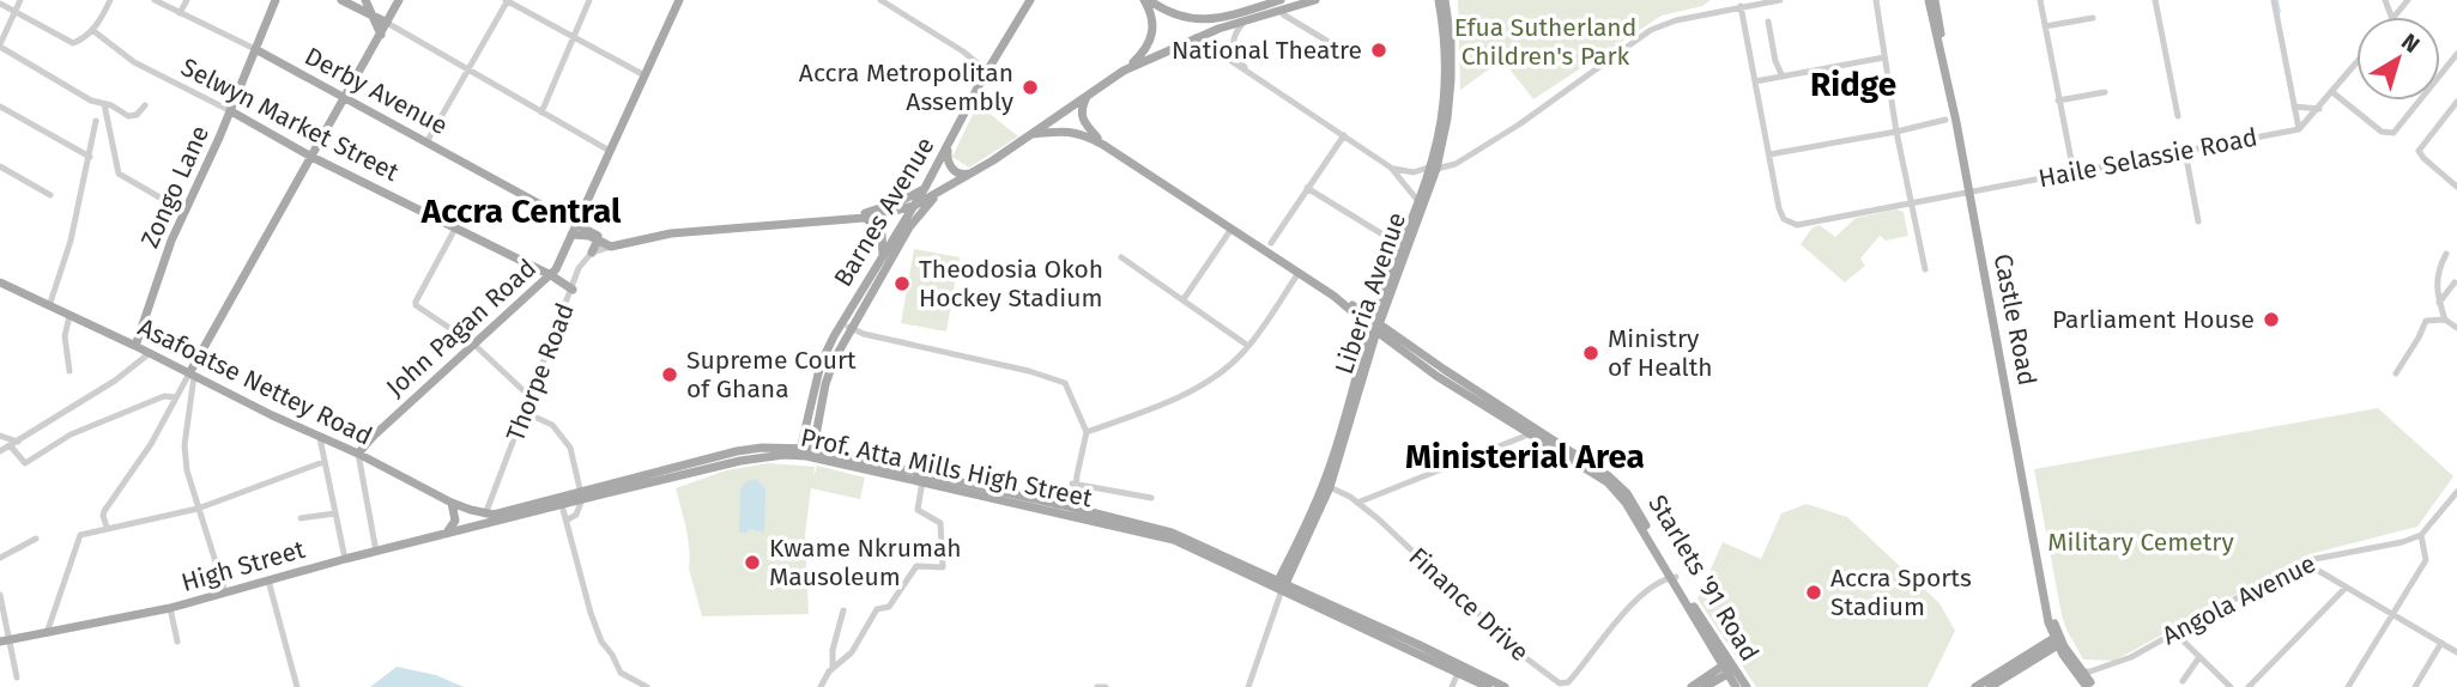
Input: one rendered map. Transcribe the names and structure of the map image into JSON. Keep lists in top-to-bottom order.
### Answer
{
  "streets": {
    "main road": [
      "Derby Avenue",
      "Selwyn Market Street",
      "Zongo Lane",
      "Barnes Avenue",
      "Liberia Avenue",
      "Castle Road",
      "John Pagan Road",
      "Asafoatse Nettey Road",
      "Prof. Atta Mills High Street",
      "High Street",
      "Starlets '91 Road"
    ],
    "street": [
      "Haile Selassie Road",
      "Thorpe Road",
      "Angola Avenue",
      "Finance Drive"
    ]
  },
  "crossings": [
    ["Derby Avenue", "Zongo Lane"],
    ["Derby Avenue", "John Pagan Road"],
    ["Selwyn Market Street", "Zongo Lane"],
    ["Selwyn Market Street", "John Pagan Road"],
    ["Selwyn Market Street", "Thorpe Road"],
    ["Haile Selassie Road", "Castle Road"],
    ["Zongo Lane", "Asafoatse Nettey Road"],
    ["Barnes Avenue", "Prof. Atta Mills High Street"],
    ["Liberia Avenue", "Prof. Atta Mills High Street"],
    ["Liberia Avenue", "Starlets '91 Road"],
    ["Liberia Avenue", "Finance Drive"],
    ["John Pagan Road", "Asafoatse Nettey Road"],
    ["Thorpe Road", "Asafoatse Nettey Road"],
    ["Thorpe Road", "Prof. Atta Mills High Street"],
    ["Thorpe Road", "High Street"],
    ["Asafoatse Nettey Road", "Prof. Atta Mills High Street"],
    ["Asafoatse Nettey Road", "High Street"],
    ["Prof. Atta Mills High Street", "High Street"],
    ["Starlets '91 Road", "Finance Drive"]
  ],
  "districts": ["Ridge", "Accra Central", "Ministerial Area"],
  "parks": ["Efua Sutherland Children's Park", "Military Cemetry"],
  "places": [
    "National Theatre",
    "Accra Metropolitan Assembly",
    "Theodosia Okoh Hockey Stadium",
    "Parliament House",
    "Ministry of Health",
    "Supreme Court of Ghana",
    "Kwame Nkrumah Mausoleum",
    "Accra Sports Stadium"
  ],
  "north": "top right"
}
